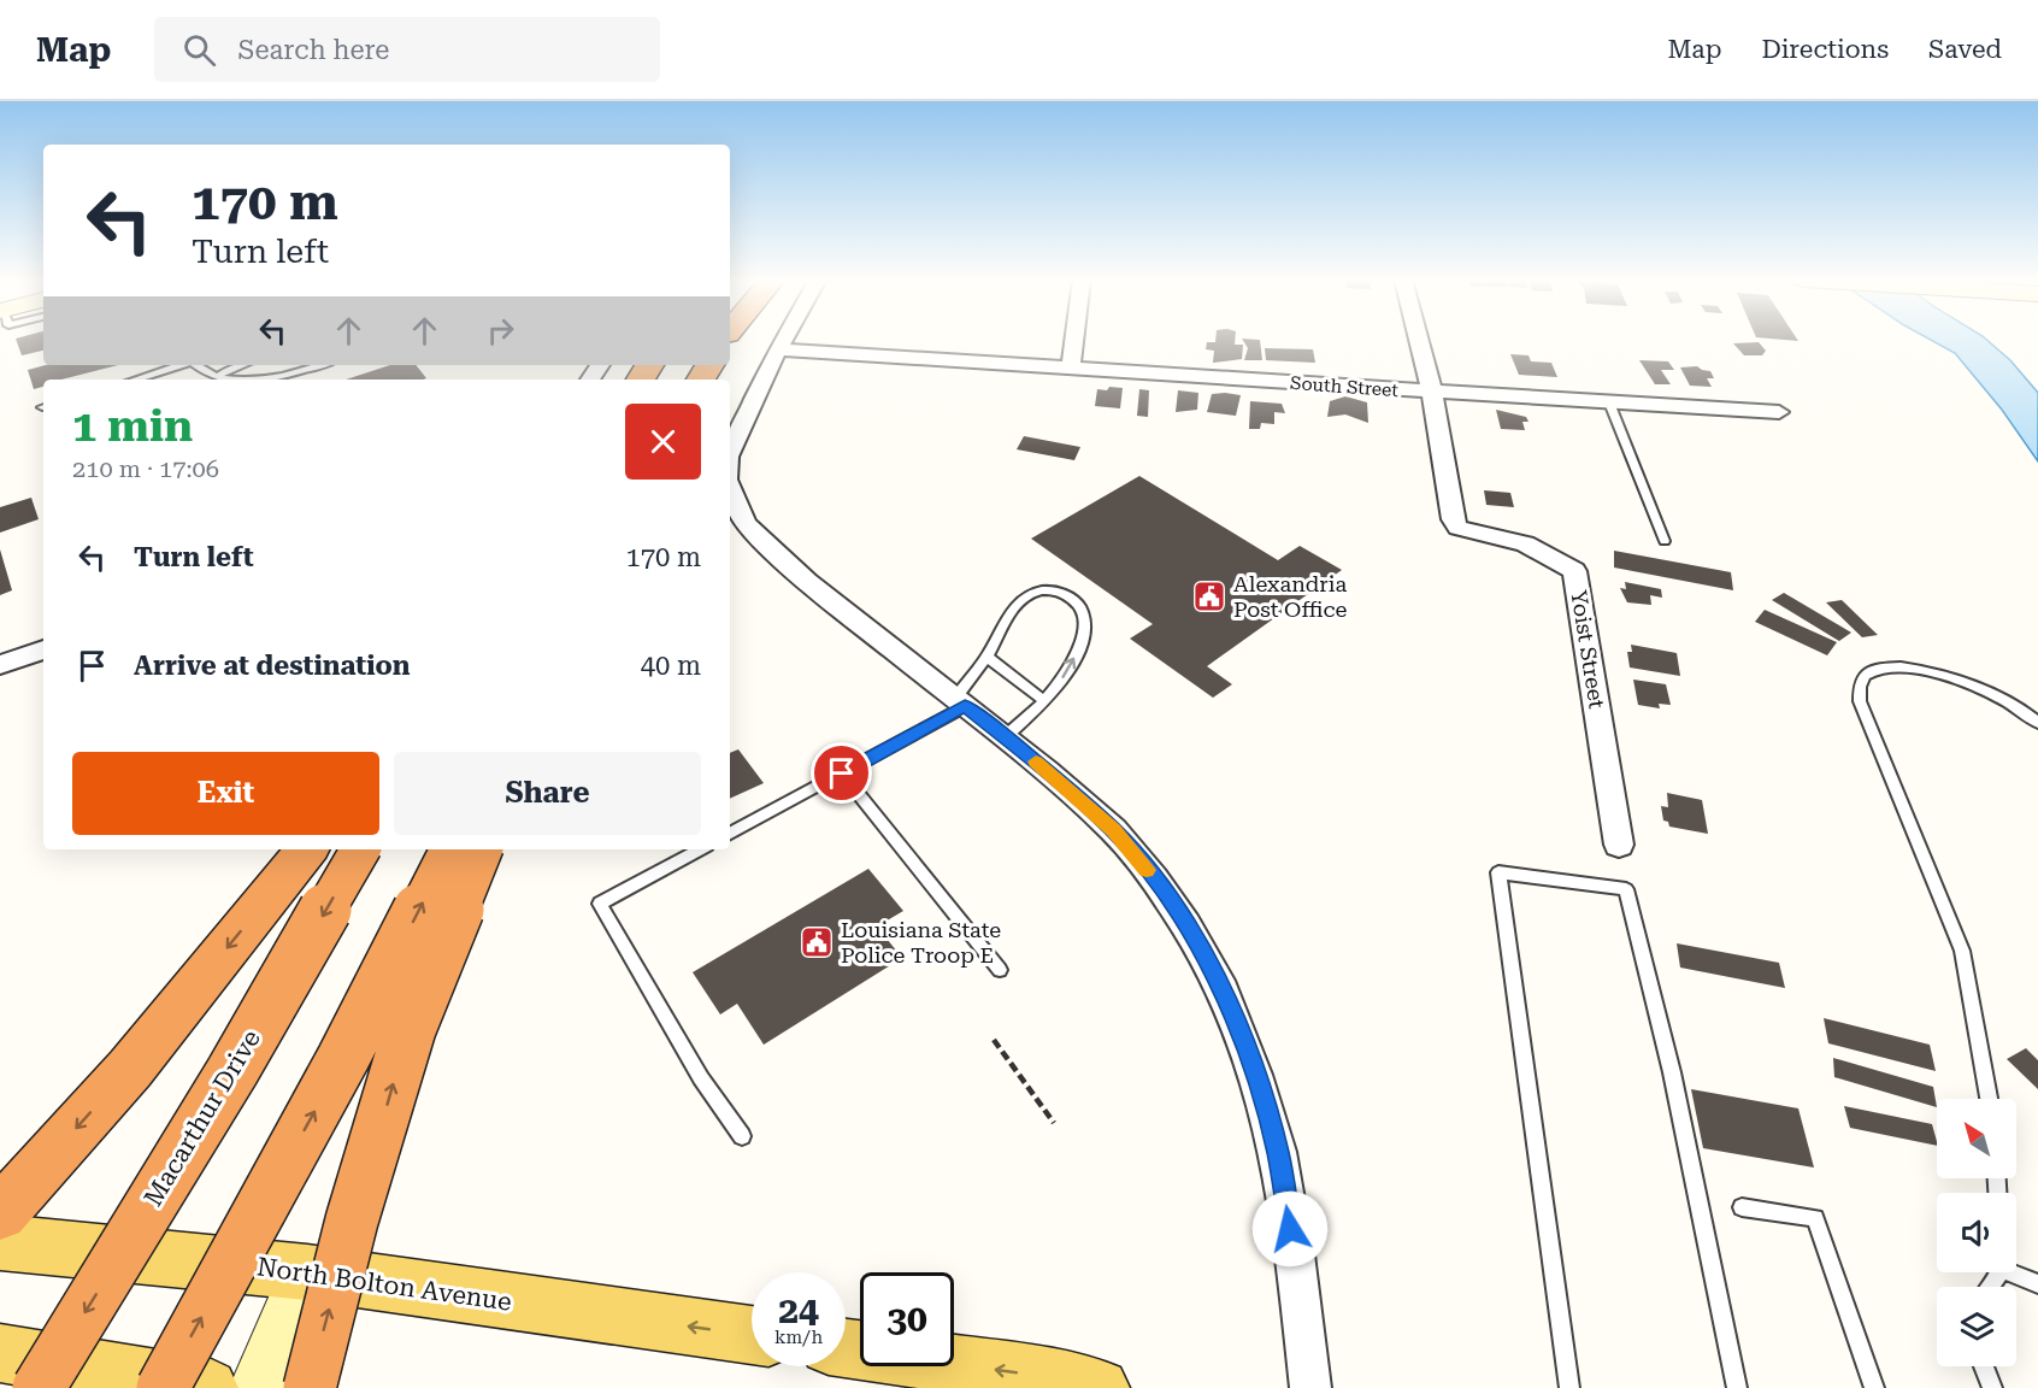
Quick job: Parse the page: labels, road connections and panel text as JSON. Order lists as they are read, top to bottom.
{
  "streets": {
    "highway": ["Macarthur Drive"],
    "main road": ["North Bolton Avenue"],
    "street": ["South Street", "Yoist Street"]
  },
  "crossings": [
    ["South Street", "Yoist Street"]
  ],
  "one_way": ["North Bolton Avenue"],
  "places": {
    "public building": ["Alexandria Post Office", "Louisiana State Police Troop E"]
  },
  "north": "top left",
  "page": {
    "header": "Map",
    "search": "Search here",
    "nav": ["Map", "Directions", "Saved"],
    "turn": ["170 m", "Turn left"],
    "heading": ["1 min", "210 m · 17:06"],
    "list": [
      {
        "name": "Turn left",
        "value": "170 m"
      },
      {
        "name": "Arrive at destination",
        "value": "40 m"
      }
    ],
    "buttons": ["Exit", "Share"],
    "speed": "24 km/h",
    "limit": "30"
  }
}
